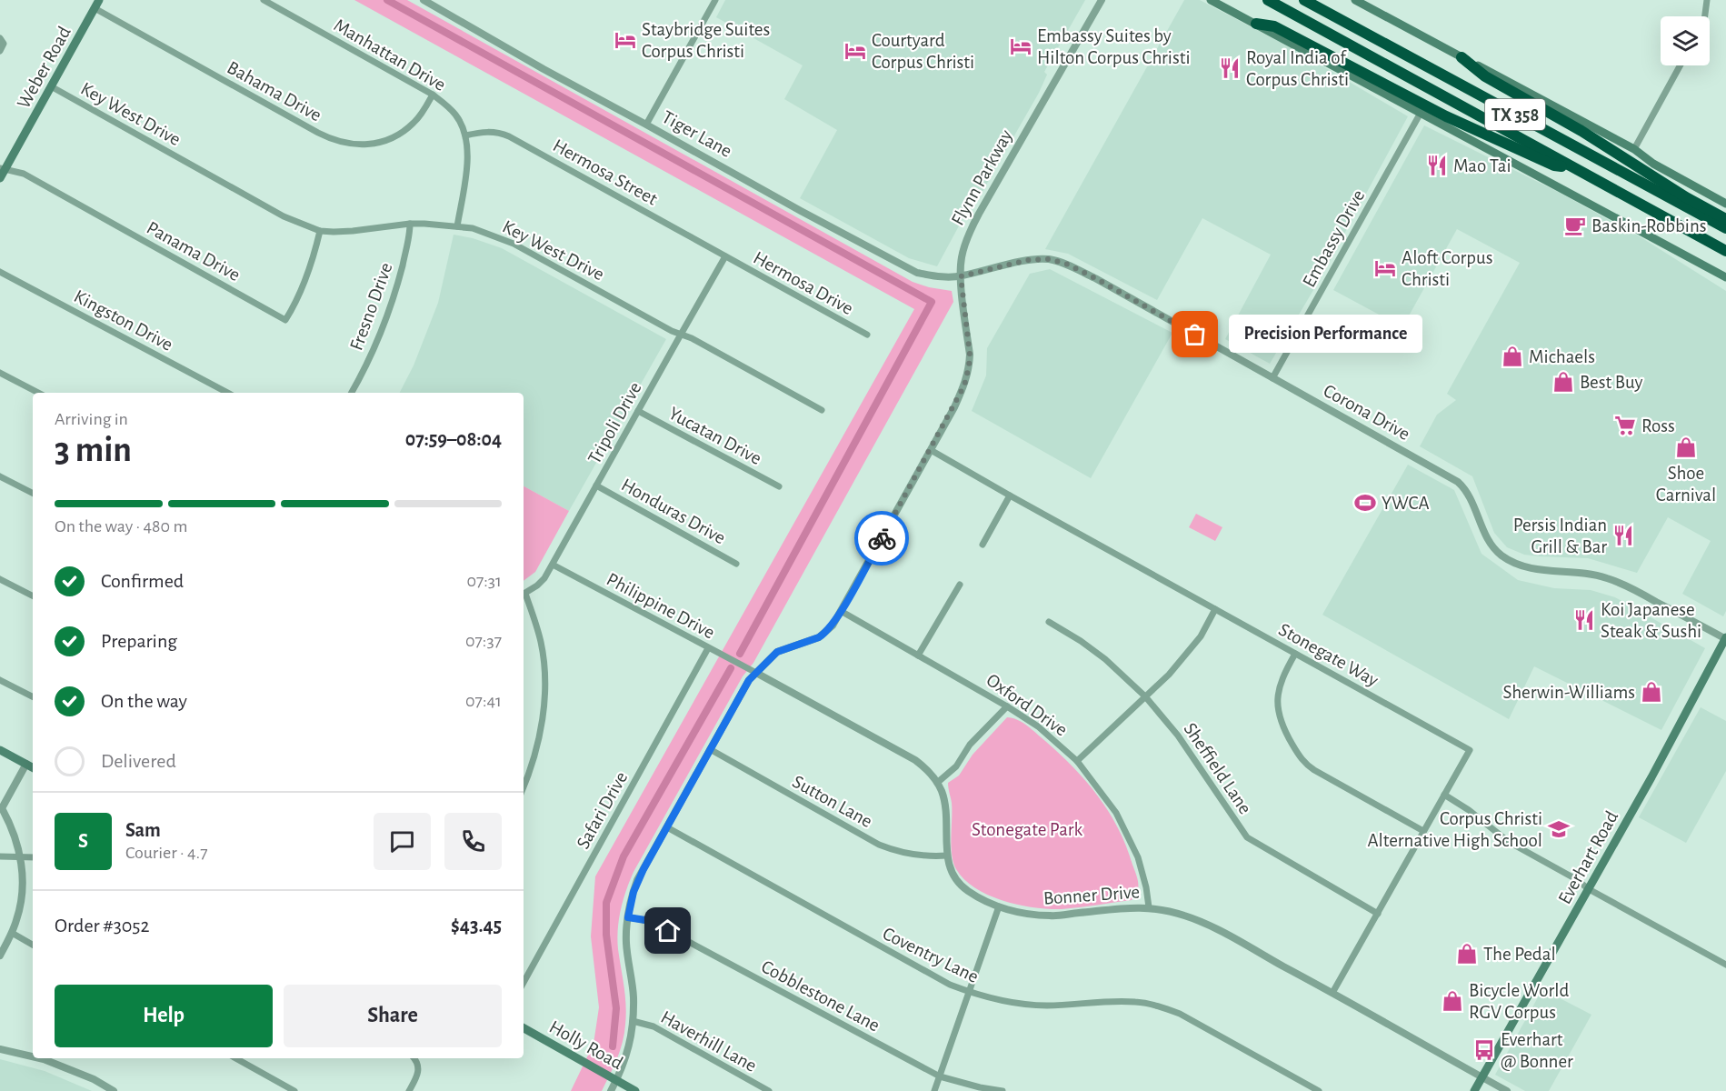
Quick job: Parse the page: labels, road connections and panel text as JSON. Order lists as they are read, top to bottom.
{
  "streets": {
    "highway": ["TX 358"],
    "main road": ["Weber Road", "Everhart Road", "Holly Road"],
    "street": [
      "Manhattan Drive",
      "Bahama Drive",
      "Key West Drive",
      "Tiger Lane",
      "Hermosa Street",
      "Flynn Parkway",
      "Embassy Drive",
      "Panama Drive",
      "Hermosa Drive",
      "Fresno Drive",
      "Kingston Drive",
      "Corona Drive",
      "Tripoli Drive",
      "Yucatan Drive",
      "Honduras Drive",
      "Philippine Drive",
      "Stonegate Way",
      "Oxford Drive",
      "Sheffield Lane",
      "Sutton Lane",
      "Safari Drive",
      "Bonner Drive",
      "Coventry Lane",
      "Cobblestone Lane",
      "Haverhill Lane"
    ]
  },
  "crossings": [
    ["Manhattan Drive", "Bahama Drive"],
    ["Manhattan Drive", "Key West Drive"],
    ["Manhattan Drive", "Hermosa Street"],
    ["Weber Road", "Bahama Drive"],
    ["Weber Road", "Key West Drive"],
    ["Weber Road", "Panama Drive"],
    ["Key West Drive", "Panama Drive"],
    ["Key West Drive", "Fresno Drive"],
    ["Key West Drive", "Tripoli Drive"],
    ["Tiger Lane", "Flynn Parkway"],
    ["Tiger Lane", "Corona Drive"],
    ["Hermosa Street", "Hermosa Drive"],
    ["Hermosa Street", "Tripoli Drive"],
    ["Flynn Parkway", "Corona Drive"],
    ["Flynn Parkway", "Philippine Drive"],
    ["Flynn Parkway", "Stonegate Way"],
    ["Flynn Parkway", "Oxford Drive"],
    ["Flynn Parkway", "Sutton Lane"],
    ["Flynn Parkway", "Bonner Drive"],
    ["Flynn Parkway", "Coventry Lane"],
    ["Flynn Parkway", "Cobblestone Lane"],
    ["Flynn Parkway", "Haverhill Lane"],
    ["Flynn Parkway", "Holly Road"],
    ["Embassy Drive", "Corona Drive"],
    ["Hermosa Drive", "Tripoli Drive"],
    ["Corona Drive", "Everhart Road"],
    ["Tripoli Drive", "Yucatan Drive"],
    ["Tripoli Drive", "Honduras Drive"],
    ["Tripoli Drive", "Philippine Drive"],
    ["Philippine Drive", "Safari Drive"],
    ["Philippine Drive", "Bonner Drive"],
    ["Stonegate Way", "Sheffield Lane"],
    ["Stonegate Way", "Bonner Drive"],
    ["Oxford Drive", "Bonner Drive"],
    ["Sutton Lane", "Bonner Drive"],
    ["Everhart Road", "Bonner Drive"]
  ],
  "parks": ["Stonegate Park"],
  "places": {
    "hotel": [
      "Staybridge Suites Corpus Christi",
      "Embassy Suites by Hilton Corpus Christi",
      "Courtyard Corpus Christi",
      "Aloft Corpus Christi"
    ],
    "restaurant": [
      "Royal India of Corpus Christi",
      "Mao Tai",
      "Persis Indian Grill & Bar",
      "Koi Japanese Steak & Sushi"
    ],
    "cafe": ["Baskin-Robbins"],
    "other": ["Precision Performance"],
    "shop": [
      "Michaels",
      "Best Buy",
      "Shoe Carnival",
      "Sherwin-Williams",
      "The Pedal",
      "Bicycle World RGV Corpus"
    ],
    "supermarket": ["Ross"],
    "sports": ["YWCA"],
    "school or university": ["Corpus Christi Alternative High School"],
    "bus stop": ["Everhart @ Bonner"]
  },
  "page": {
    "bubble": "Precision Performance",
    "heading": ["3 min", "Arriving in", "07:59–08:04"],
    "panel": [
      "Sam",
      "Courier · 4.7",
      "Order #3052",
      "$43.45"
    ],
    "bar": "On the way · 480 m",
    "list": [
      ["Confirmed", "07:31"],
      ["Preparing", "07:37"],
      ["On the way", "07:41"],
      "Delivered"
    ],
    "round": "S",
    "buttons": ["Help", "Share"]
  }
}
